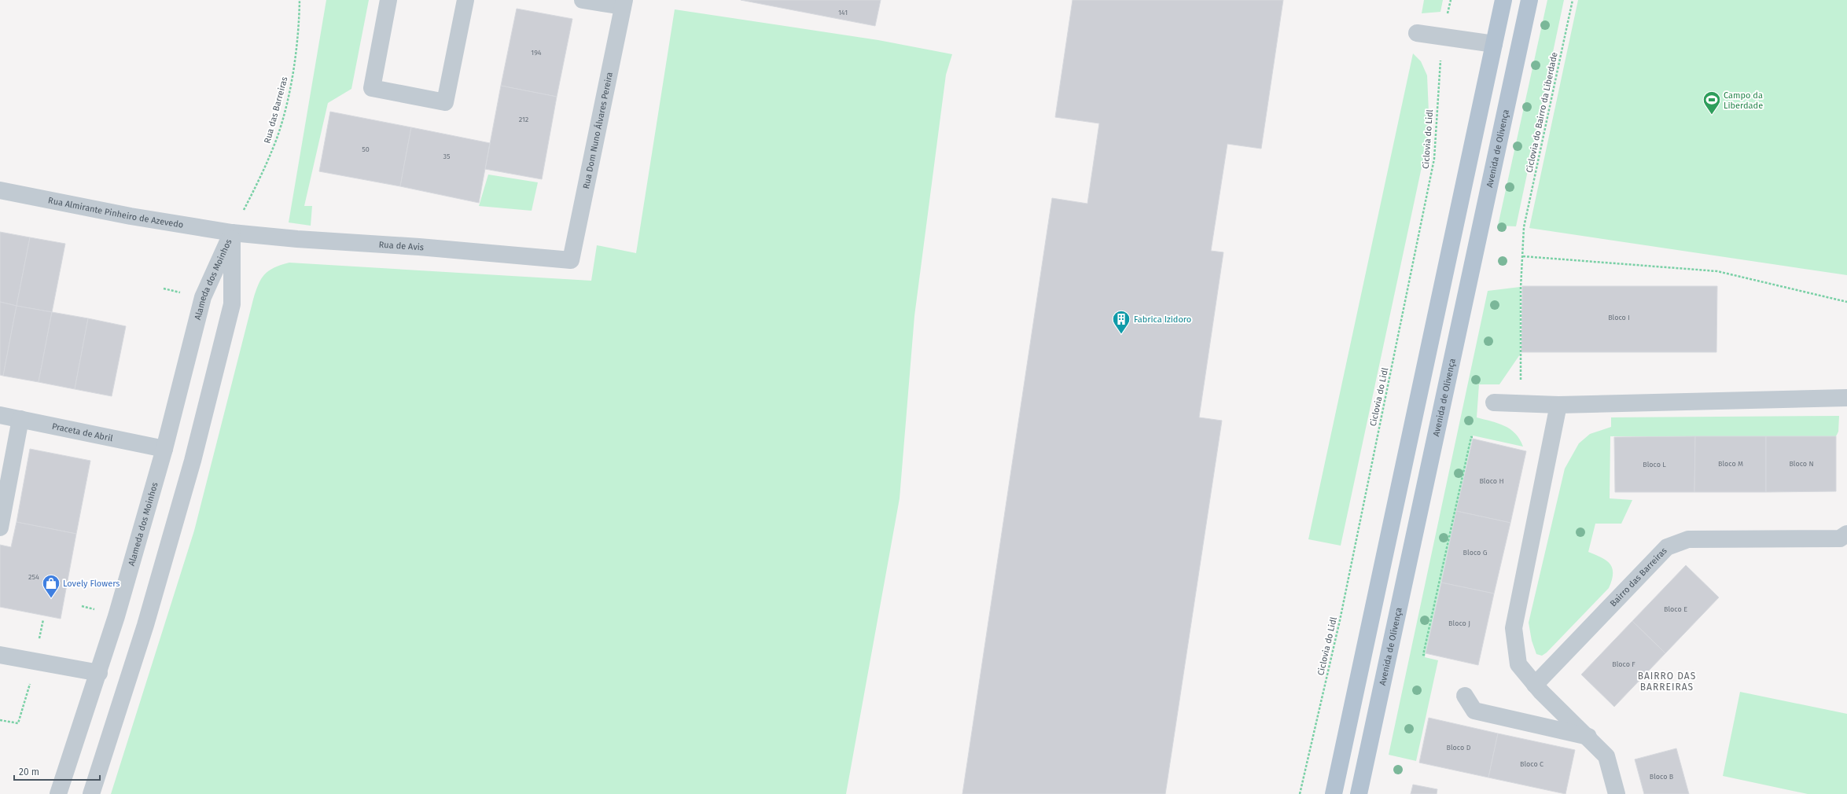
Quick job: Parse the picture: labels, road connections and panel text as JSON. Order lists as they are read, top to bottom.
{
  "streets": {
    "main road": ["Avenida de Olivença"],
    "street": [
      "Rua Dom Nuno Álvares Pereira",
      "Rua Almirante Pinheiro de Azevedo",
      "Rua de Avis",
      "Alameda dos Moinhos",
      "Praceta de Abril",
      "Bairro das Barreiras"
    ],
    "path": ["Rua das Barreiras", "Ciclovia do Bairro da Liberdade", "Ciclovia do Lidl"]
  },
  "crossings": [
    ["Rua das Barreiras", "Rua Almirante Pinheiro de Azevedo"],
    ["Rua das Barreiras", "Rua de Avis"],
    ["Rua das Barreiras", "Alameda dos Moinhos"],
    ["Rua Dom Nuno Álvares Pereira", "Rua de Avis"],
    ["Rua Almirante Pinheiro de Azevedo", "Rua de Avis"],
    ["Rua Almirante Pinheiro de Azevedo", "Alameda dos Moinhos"],
    ["Rua de Avis", "Alameda dos Moinhos"],
    ["Alameda dos Moinhos", "Praceta de Abril"]
  ],
  "districts": ["BAIRRO DAS BARREIRAS"],
  "places": {
    "sports": ["Campo da Liberdade"],
    "building": ["Fabrica Izidoro"],
    "shop": ["Lovely Flowers"]
  },
  "house_numbers": [
    "141",
    "194",
    "212",
    "50",
    "35",
    "Bloco I",
    "Bloco M",
    "Bloco N",
    "Bloco L",
    "Bloco H",
    "Bloco G",
    "254",
    "Bloco E",
    "Bloco J",
    "Bloco F",
    "Bloco D",
    "Bloco C",
    "Bloco B"
  ],
  "scale_bar": "20 m"
}
